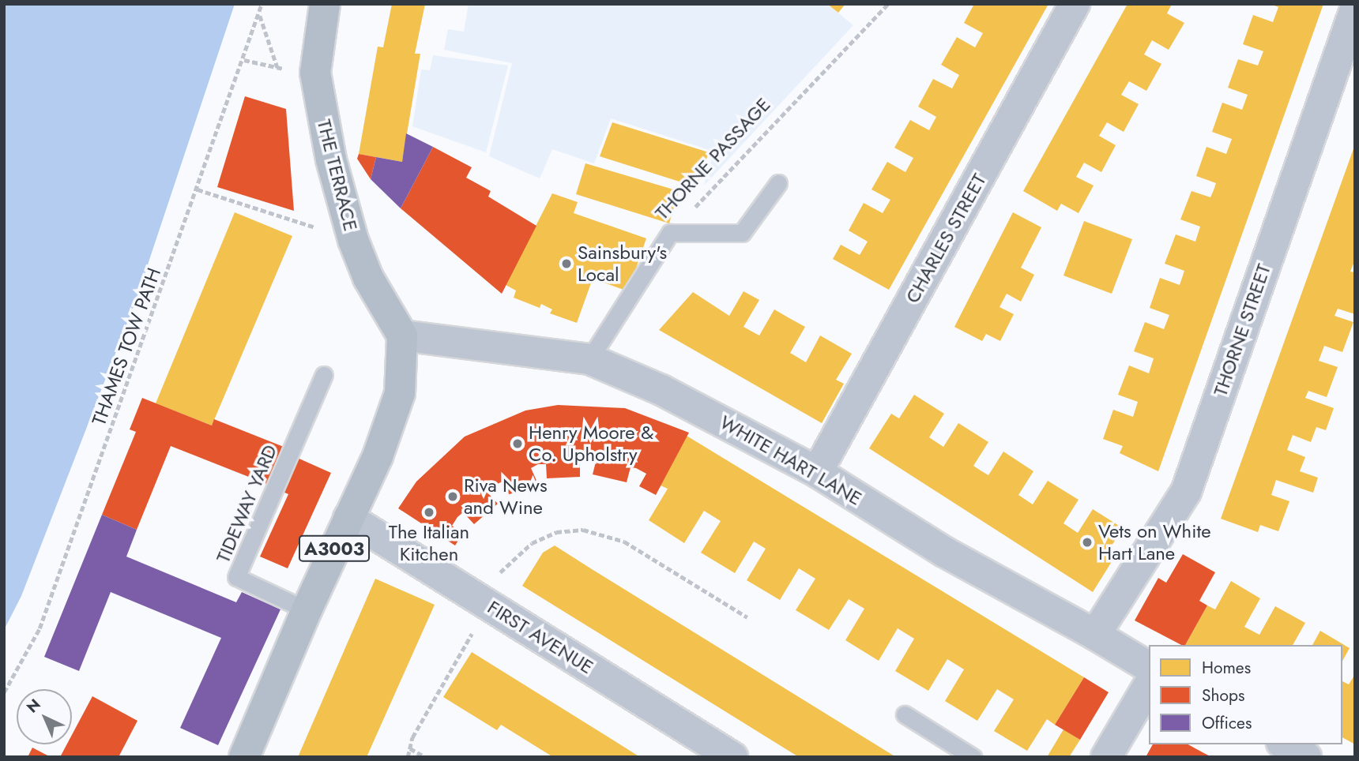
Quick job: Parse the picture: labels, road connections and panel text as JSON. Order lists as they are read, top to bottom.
{
  "streets": {
    "main road": ["THE TERRACE", "A3003"],
    "street": [
      "CHARLES STREET",
      "THORNE STREET",
      "WHITE HART LANE",
      "FIRST AVENUE"
    ],
    "lane": ["THORNE PASSAGE", "TIDEWAY YARD"],
    "path": ["THAMES TOW PATH"]
  },
  "crossings": [
    ["THORNE PASSAGE", "WHITE HART LANE"],
    ["THE TERRACE", "WHITE HART LANE"],
    ["THE TERRACE", "A3003"],
    ["CHARLES STREET", "WHITE HART LANE"],
    ["THORNE STREET", "WHITE HART LANE"],
    ["WHITE HART LANE", "A3003"],
    ["TIDEWAY YARD", "A3003"],
    ["A3003", "FIRST AVENUE"]
  ],
  "places": [
    "Sainsbury's Local",
    "Henry Moore & Co. Upholstry",
    "Riva News and Wine",
    "The Italian Kitchen",
    "Vets on White Hart Lane"
  ],
  "legend": ["Homes", "Shops", "Offices"],
  "north": "top left"
}
